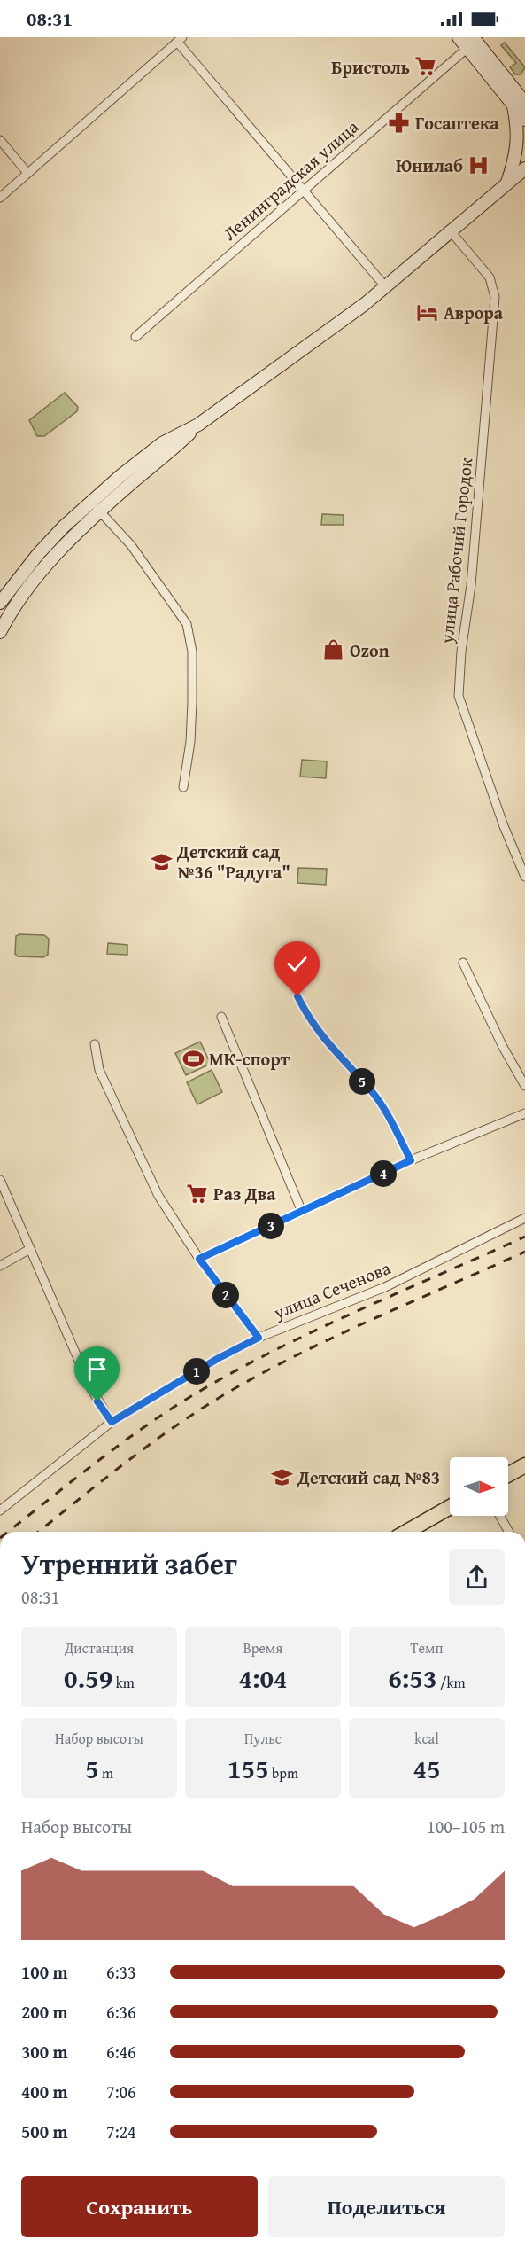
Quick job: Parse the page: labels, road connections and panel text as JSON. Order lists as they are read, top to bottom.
{
  "streets": {
    "street": ["Ленинградская улица", "улица Рабочий Городок", "улица Сеченова"]
  },
  "places": {
    "supermarket": ["Бристоль", "Раз Два"],
    "pharmacy": ["Госаптека"],
    "hospital": ["Юнилаб"],
    "hotel": ["Аврора"],
    "shop": ["Ozon"],
    "school or university": ["Детский сад №36 \"Радуга\"", "Детский сад №83"],
    "sports": ["МК-спорт"]
  },
  "north": "right",
  "page": {
    "status": "08:31",
    "pins": [
      "5",
      "4",
      "3",
      "2",
      "1"
    ],
    "heading": ["Утренний забег", "08:31"],
    "stats": [
      ["Дистанция", "0.59 km"],
      ["Время", "4:04"],
      ["Темп", "6:53 /km"],
      ["Набор высоты", "5 m"],
      ["Пульс", "155 bpm"],
      ["kcal", "45"]
    ],
    "chart": ["Набор высоты", "100–105 m"],
    "list": [
      {
        "name": "100 m",
        "note": "6:33"
      },
      {
        "name": "200 m",
        "note": "6:36"
      },
      {
        "name": "300 m",
        "note": "6:46"
      },
      {
        "name": "400 m",
        "note": "7:06"
      },
      {
        "name": "500 m",
        "note": "7:24"
      }
    ],
    "buttons": ["Сохранить", "Поделиться"]
  }
}
